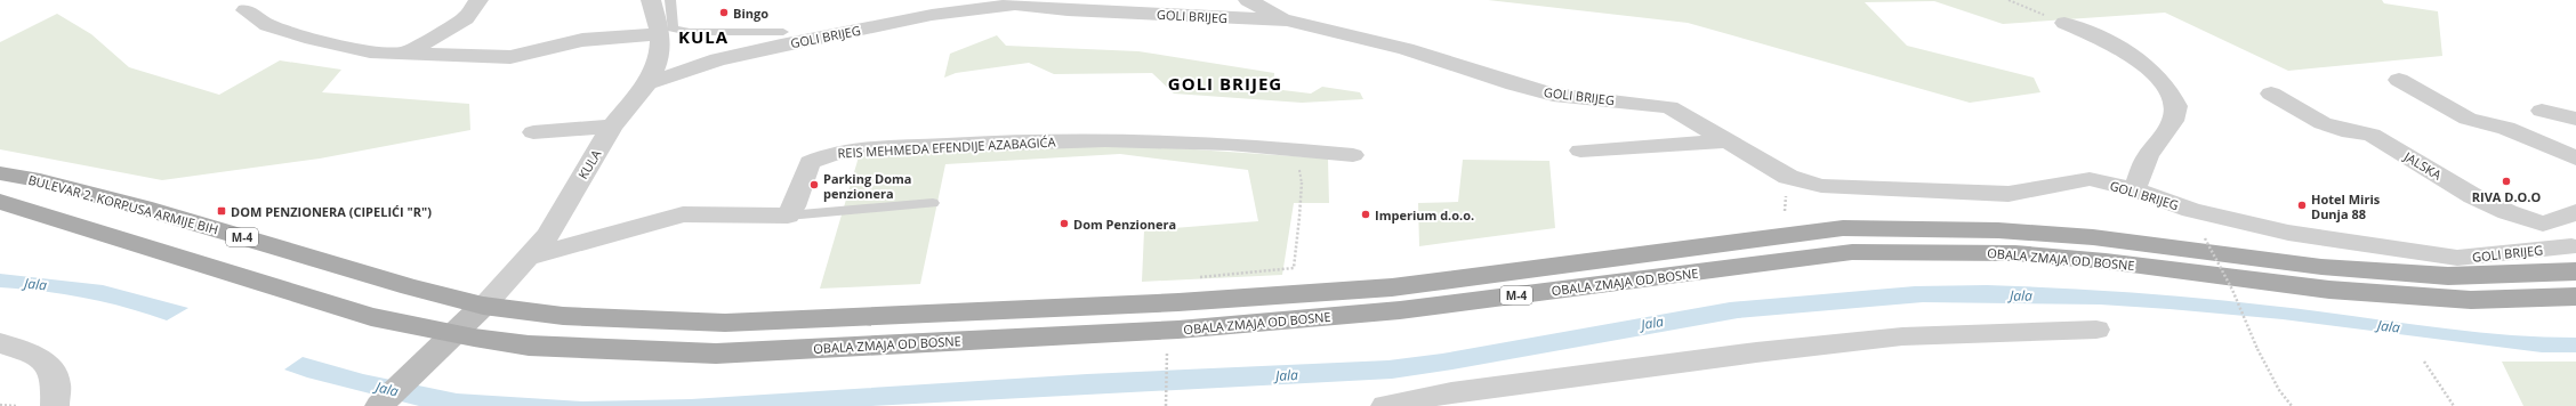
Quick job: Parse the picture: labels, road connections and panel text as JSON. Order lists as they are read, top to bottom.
{
  "streets": {
    "main road": ["BULEVAR 2. KORPUSA ARMIJE BIH", "M-4", "OBALA ZMAJA OD BOSNE"],
    "street": [
      "GOLI BRIJEG",
      "REIS MEHMEDA EFENDIJE AZABAGIĆA",
      "KULA",
      "JALSKA"
    ]
  },
  "crossings": [
    ["GOLI BRIJEG", "KULA"],
    ["KULA", "BULEVAR 2. KORPUSA ARMIJE BIH"],
    ["KULA", "OBALA ZMAJA OD BOSNE"],
    ["BULEVAR 2. KORPUSA ARMIJE BIH", "OBALA ZMAJA OD BOSNE"],
    ["M-4", "OBALA ZMAJA OD BOSNE"]
  ],
  "districts": ["KULA", "GOLI BRIJEG"],
  "water": ["Jala"],
  "places": {
    "other": [
      "Bingo",
      "RIVA D.O.O",
      "Parking Doma penzionera",
      "Hotel Miris Dunja 88",
      "Imperium d.o.o.",
      "Dom Penzionera"
    ],
    "transit": ["DOM PENZIONERA (CIPELIĆI \"R\")"]
  }
}
